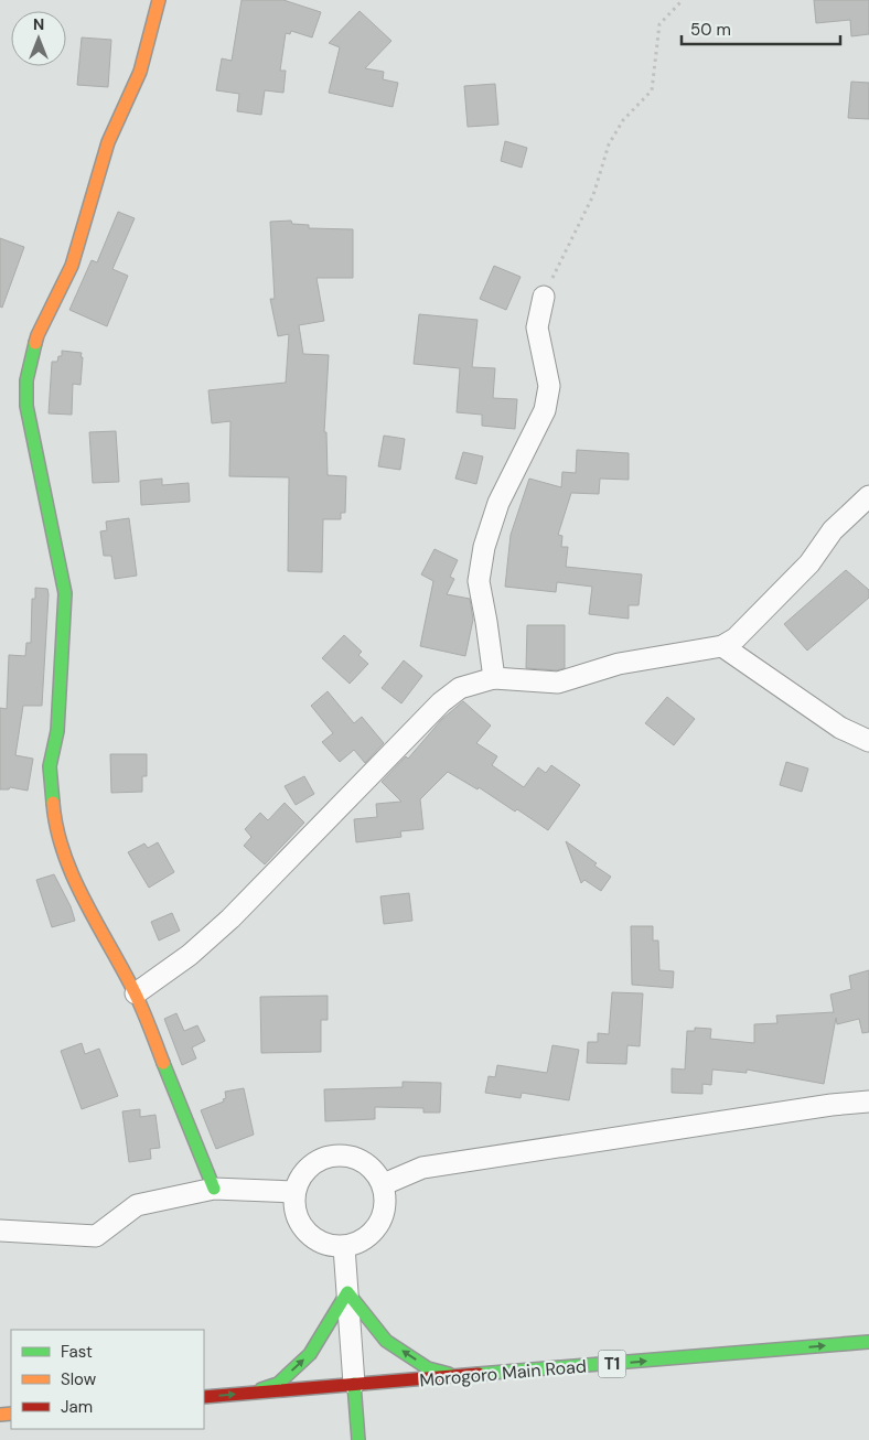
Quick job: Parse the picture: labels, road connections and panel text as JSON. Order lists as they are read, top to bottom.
{
  "streets": {
    "main road": ["T1", "Morogoro Main Road"]
  },
  "one_way": ["Morogoro Main Road"],
  "legend": ["Fast", "Slow", "Jam"],
  "scale_bar": "50 m",
  "north": "top"
}
